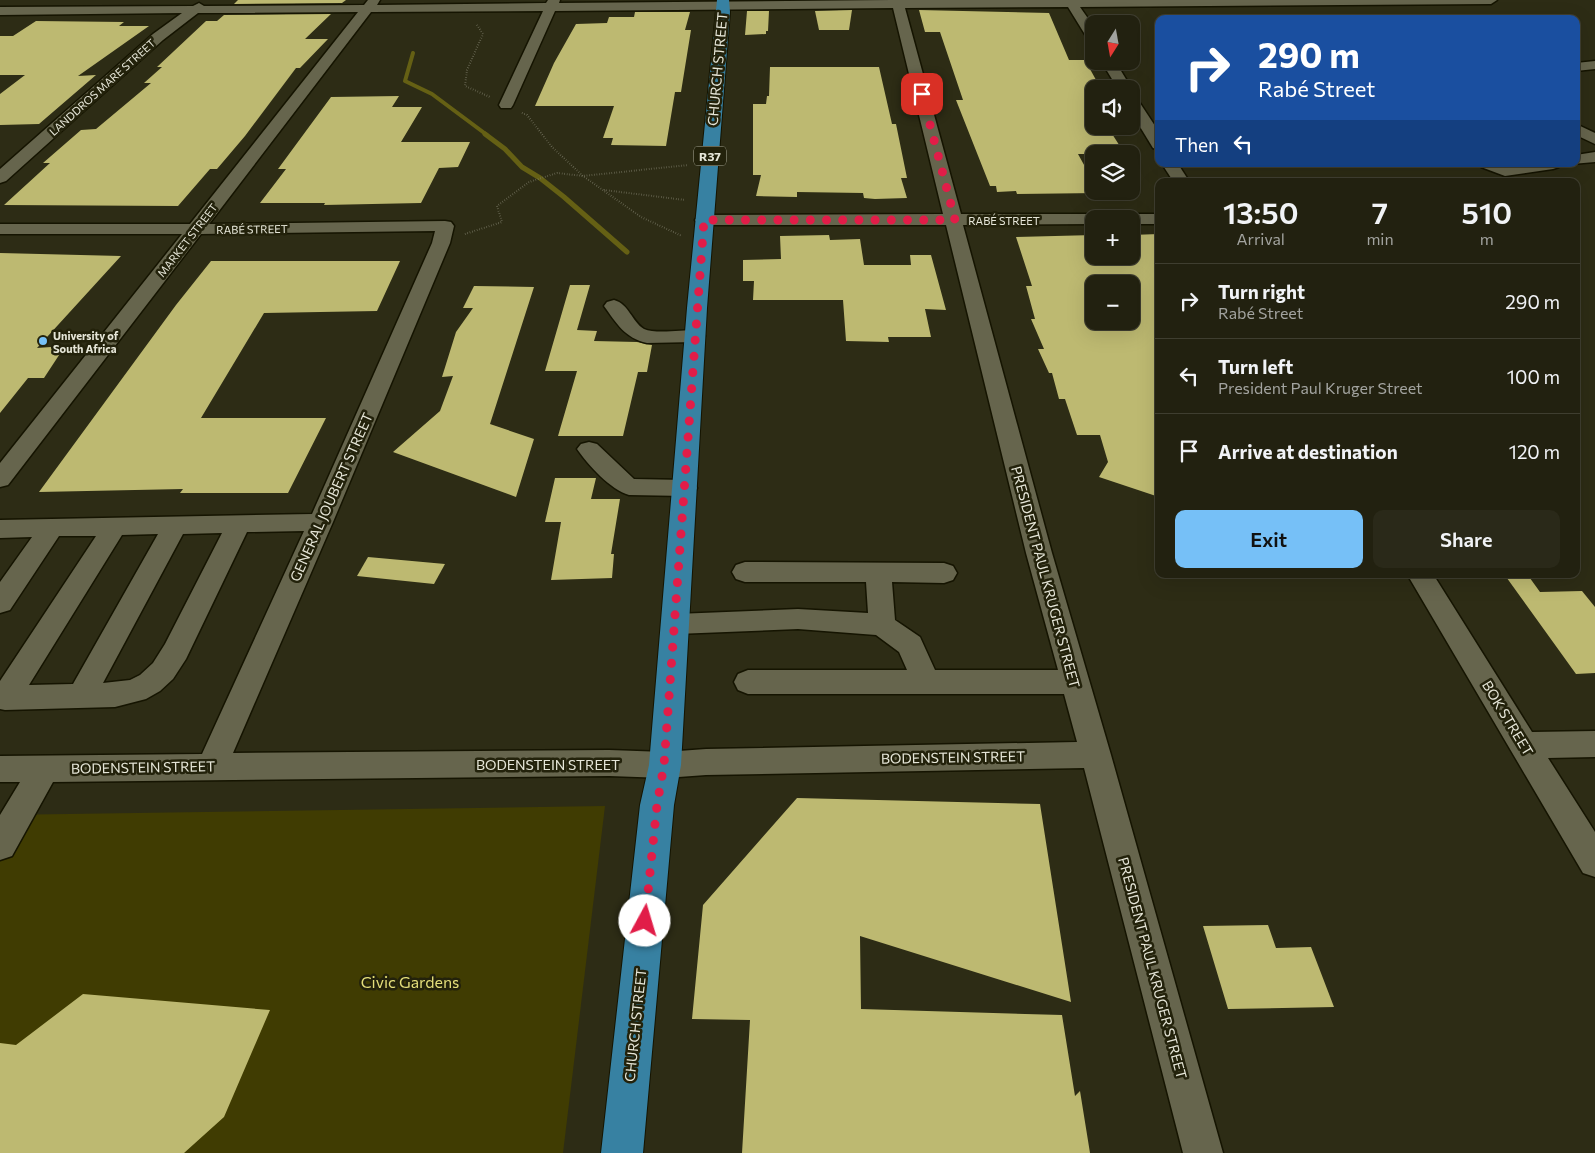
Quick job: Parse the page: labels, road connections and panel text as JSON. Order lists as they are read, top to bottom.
{
  "streets": {
    "main road": ["CHURCH STREET", "R37"],
    "street": [
      "LANDDROS MARE STREET",
      "RABÉ STREET",
      "MARKET STREET",
      "GENERAL JOUBERT STREET",
      "PRESIDENT PAUL KRUGER STREET",
      "BOK STREET",
      "BODENSTEIN STREET"
    ]
  },
  "crossings": [
    ["CHURCH STREET", "RABÉ STREET"],
    ["CHURCH STREET", "BODENSTEIN STREET"],
    ["RABÉ STREET", "MARKET STREET"],
    ["RABÉ STREET", "GENERAL JOUBERT STREET"],
    ["RABÉ STREET", "PRESIDENT PAUL KRUGER STREET"],
    ["GENERAL JOUBERT STREET", "BODENSTEIN STREET"],
    ["PRESIDENT PAUL KRUGER STREET", "BODENSTEIN STREET"]
  ],
  "parks": ["Civic Gardens"],
  "places": ["University of South Africa"],
  "north": "bottom",
  "page": {
    "map_buttons": ["+", "−"],
    "turn": ["290 m", "Rabé Street"],
    "then": "Then",
    "eta": [
      "13:50",
      "Arrival",
      "7",
      "min",
      "510",
      "m"
    ],
    "list": [
      {
        "name": "Turn right",
        "note": "Rabé Street",
        "value": "290 m"
      },
      {
        "name": "Turn left",
        "note": "President Paul Kruger Street",
        "value": "100 m"
      },
      {
        "name": "Arrive at destination",
        "value": "120 m"
      }
    ],
    "buttons": ["Exit", "Share"]
  }
}
